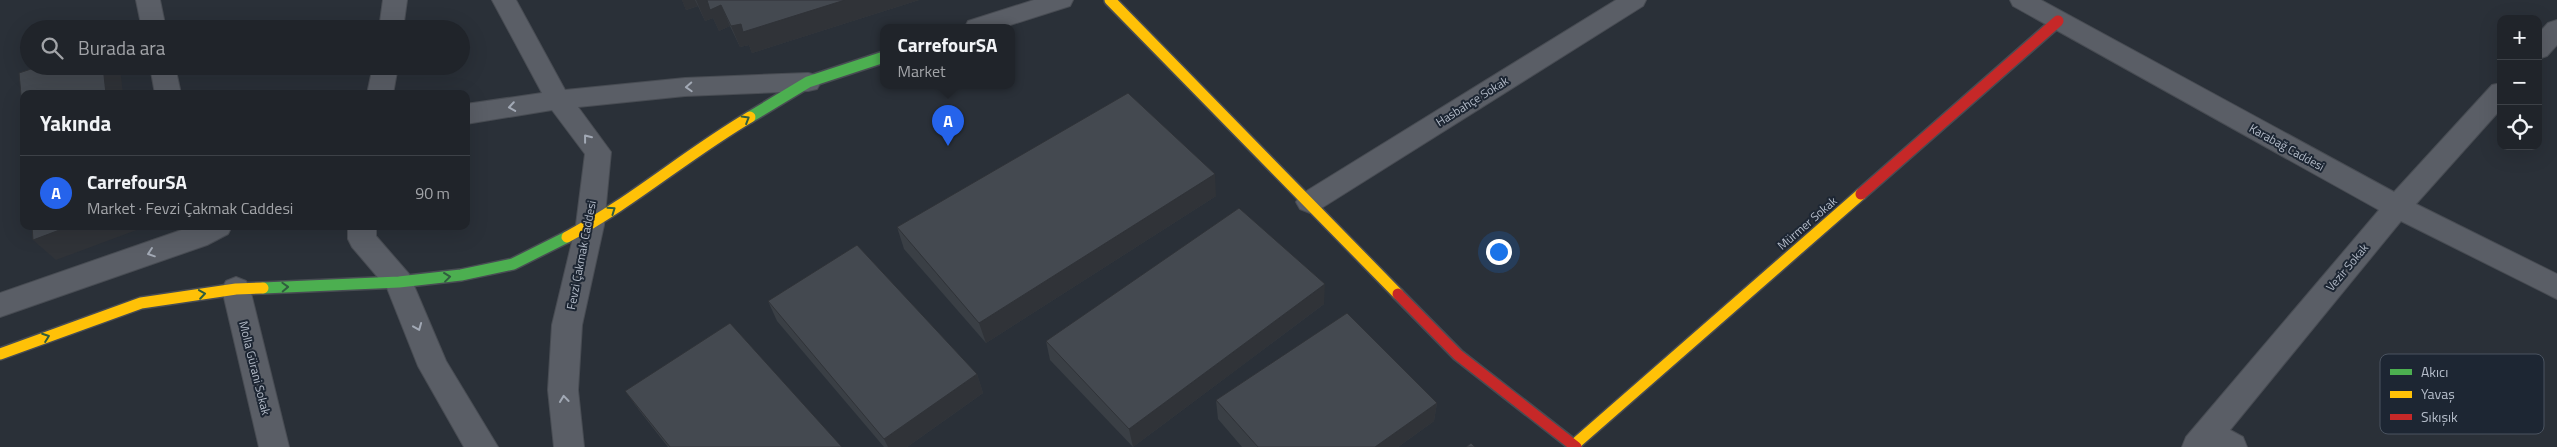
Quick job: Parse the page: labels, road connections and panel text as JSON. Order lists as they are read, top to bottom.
{
  "streets": {
    "street": [
      "Hasbahçe Sokak",
      "Karabağ Caddesi",
      "Mürmer Sokak",
      "Fevzi Çakmak Caddesi",
      "Vezir Sokak",
      "Molla Gürani Sokak"
    ]
  },
  "crossings": [
    ["Karabağ Caddesi", "Mürmer Sokak"],
    ["Karabağ Caddesi", "Vezir Sokak"]
  ],
  "legend": ["Akıcı", "Yavaş", "Sıkışık"],
  "page": {
    "map_buttons": ["+", "−"],
    "search": "Burada ara",
    "popup": ["CarrefourSA", "Market"],
    "heading": "Yakında",
    "pins": "A",
    "list": [
      {
        "mark": "A",
        "name": "CarrefourSA",
        "note": "Market · Fevzi Çakmak Caddesi",
        "value": "90 m"
      }
    ]
  }
}
